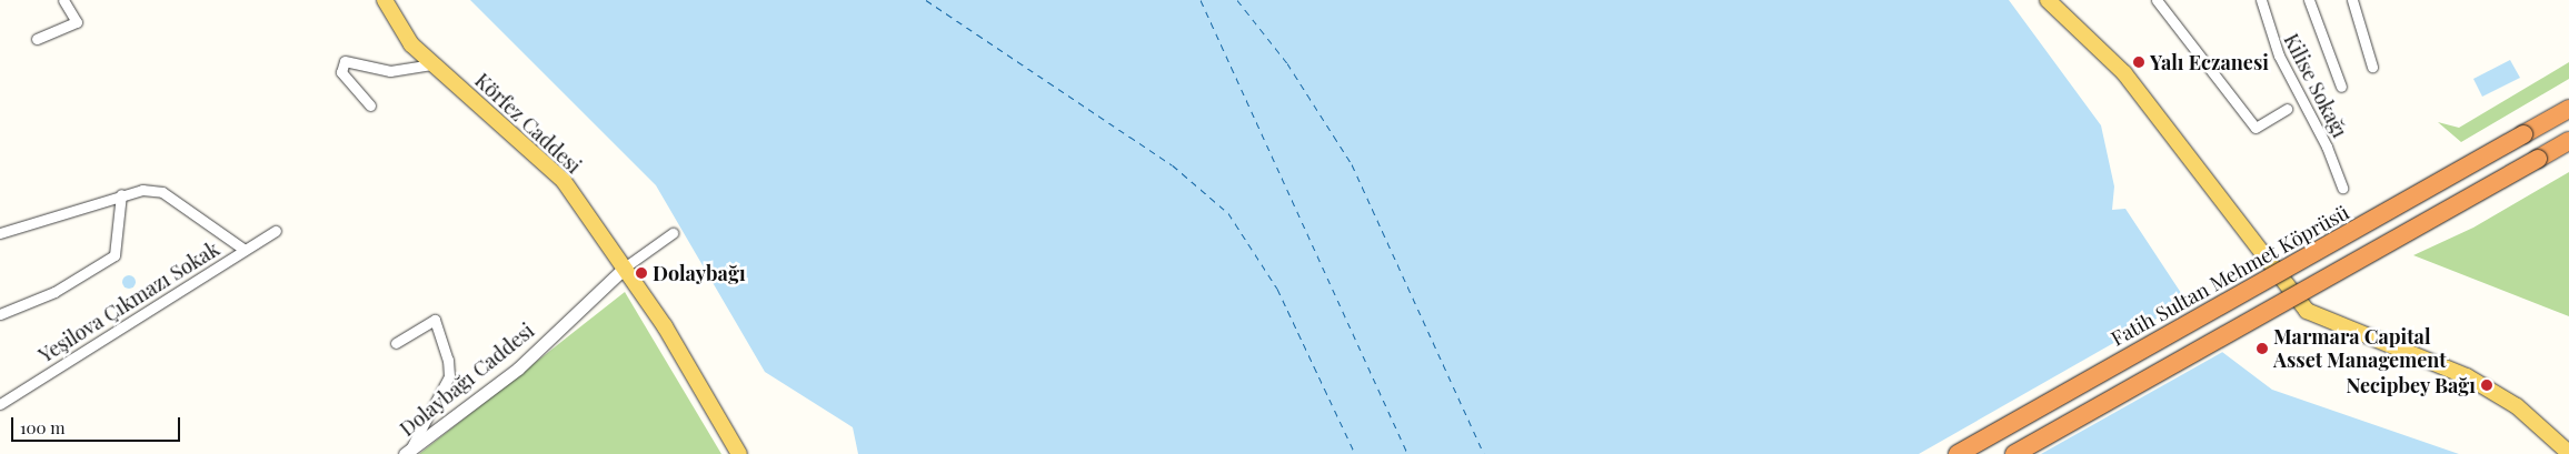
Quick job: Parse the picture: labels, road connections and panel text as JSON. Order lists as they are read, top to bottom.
{
  "streets": {
    "highway": ["Fatih Sultan Mehmet Köprüsü"],
    "main road": ["Körfez Caddesi"],
    "street": ["Kilise Sokağı", "Yeşilova Çıkmazı Sokak", "Dolaybağı Caddesi"]
  },
  "crossings": [
    ["Körfez Caddesi", "Dolaybağı Caddesi"]
  ],
  "places": [
    "Yalı Eczanesi",
    "Dolaybağı",
    "Marmara Capital Asset Management",
    "Necipbey Bağı"
  ],
  "scale_bar": "100 m"
}
